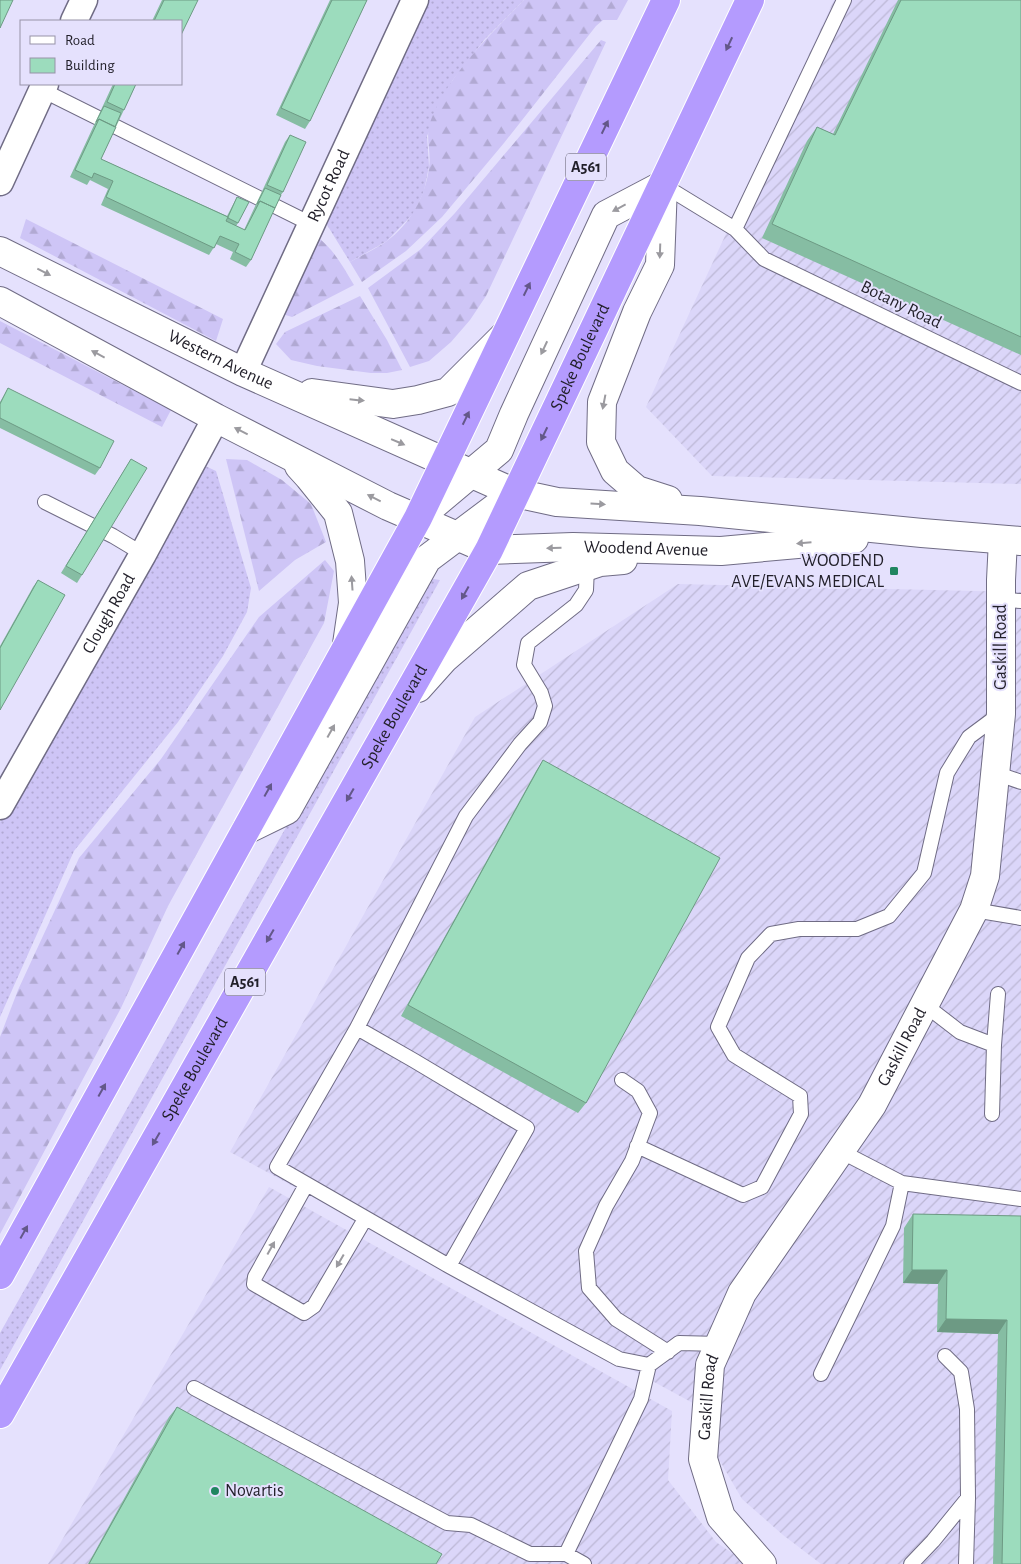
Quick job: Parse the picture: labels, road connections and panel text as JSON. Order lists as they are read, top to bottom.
{
  "streets": {
    "highway": ["A561", "Speke Boulevard"],
    "street": [
      "Rycot Road",
      "Western Avenue",
      "Woodend Avenue",
      "Clough Road",
      "Gaskill Road"
    ],
    "lane": ["Botany Road"]
  },
  "crossings": [
    ["A561", "Speke Boulevard"],
    ["A561", "Western Avenue"],
    ["A561", "Woodend Avenue"],
    ["Rycot Road", "Western Avenue"],
    ["Speke Boulevard", "Woodend Avenue"],
    ["Western Avenue", "Woodend Avenue"],
    ["Woodend Avenue", "Gaskill Road"]
  ],
  "places": {
    "transit": ["WOODEND AVE/EVANS MEDICAL"],
    "other": ["Novartis"]
  },
  "legend": ["Road", "Building"]
}
